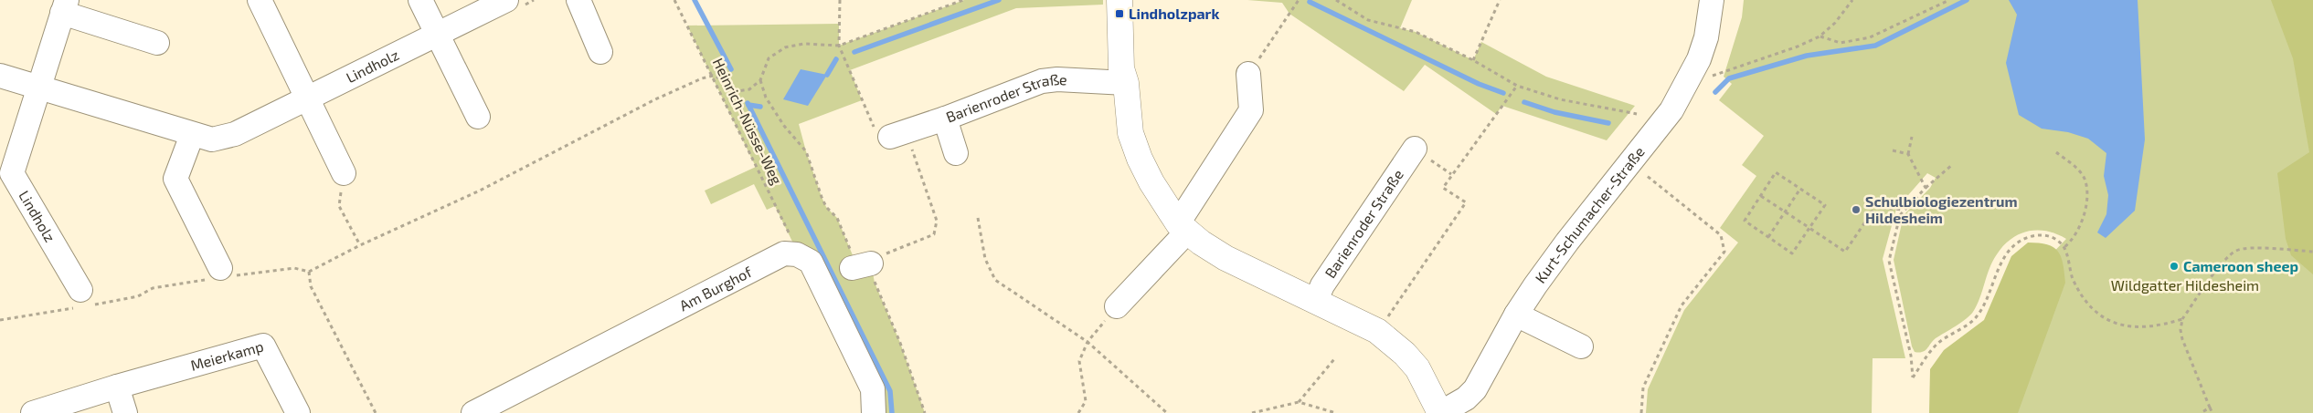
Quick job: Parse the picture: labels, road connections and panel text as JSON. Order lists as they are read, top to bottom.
{
  "streets": {
    "street": [
      "Lindholz",
      "Barienroder Straße",
      "Kurt-Schumacher-Straße",
      "Am Burghof",
      "Meierkamp"
    ],
    "path": ["Heinrich-Nüsse-Weg"]
  },
  "crossings": [
    ["Heinrich-Nüsse-Weg", "Am Burghof"]
  ],
  "parks": ["Wildgatter Hildesheim"],
  "places": {
    "transit": ["Lindholzpark"],
    "other": ["Schulbiologiezentrum Hildesheim", "Cameroon sheep"]
  }
}
